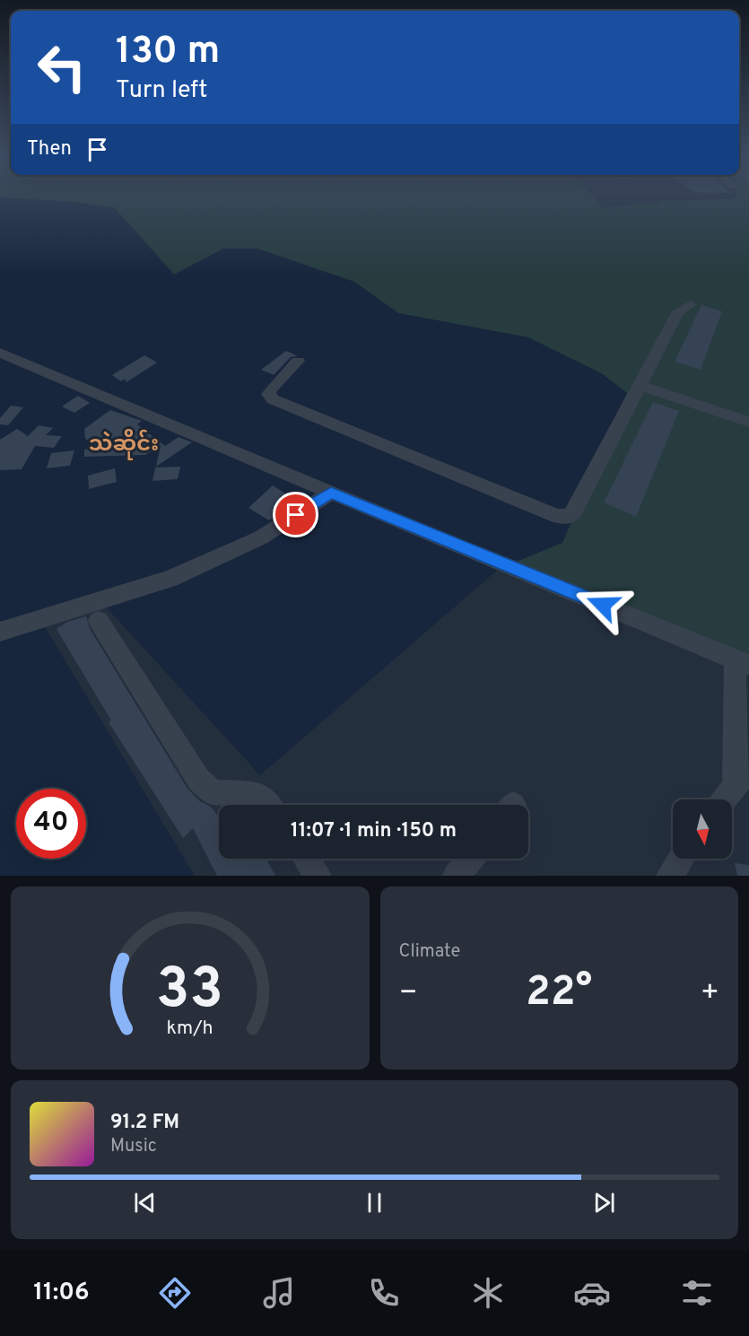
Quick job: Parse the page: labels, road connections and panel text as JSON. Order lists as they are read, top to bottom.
{
  "districts": ["သဲဆိုင်း"],
  "north": "bottom",
  "page": {
    "turn": ["130 m", "Turn left"],
    "then": "Then",
    "limit": "40",
    "trip": "11:07 · 1 min · 150 m",
    "tile": "Climate",
    "heat": ["−", "22°", "+"],
    "song": ["91.2 FM", "Music"],
    "tabs": "11:06",
    "gauge": ["33", "km/h"]
  }
}
